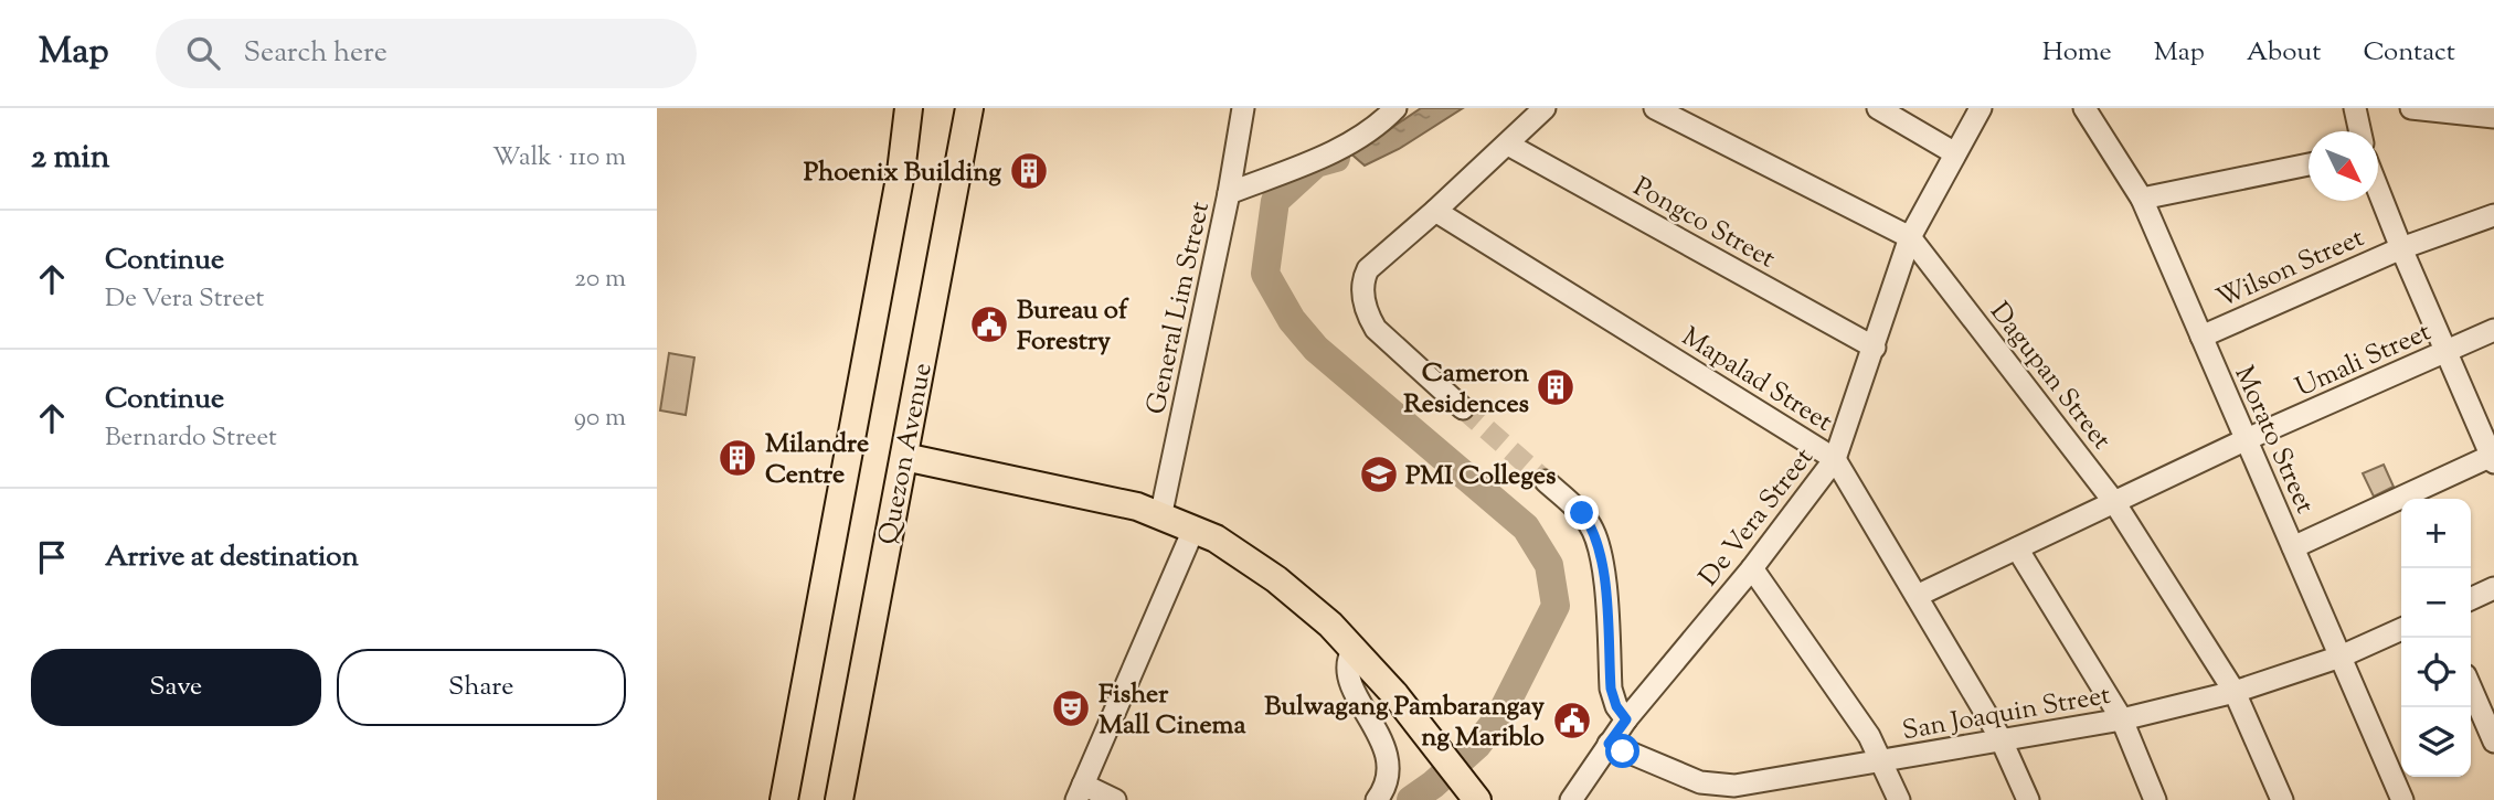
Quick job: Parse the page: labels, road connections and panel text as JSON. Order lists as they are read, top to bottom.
{
  "streets": {
    "main road": ["Quezon Avenue"],
    "street": [
      "Pongco Street",
      "Wilson Street",
      "General Lim Street",
      "Umali Street",
      "Dagupan Street",
      "Mapalad Street",
      "Morato Street",
      "De Vera Street",
      "San Joaquin Street"
    ]
  },
  "crossings": [
    ["Pongco Street", "De Vera Street"],
    ["Wilson Street", "Morato Street"],
    ["Umali Street", "Dagupan Street"],
    ["Umali Street", "Mapalad Street"],
    ["Umali Street", "Morato Street"],
    ["Dagupan Street", "De Vera Street"],
    ["Dagupan Street", "San Joaquin Street"],
    ["Mapalad Street", "De Vera Street"],
    ["Mapalad Street", "San Joaquin Street"],
    ["Morato Street", "San Joaquin Street"],
    ["De Vera Street", "San Joaquin Street"]
  ],
  "places": {
    "building": ["Phoenix Building", "Cameron Residences", "Milandre Centre"],
    "public building": ["Bureau of Forestry", "Bulwagang Pambarangay ng Mariblo"],
    "school or university": ["PMI Colleges"],
    "theatre": ["Fisher Mall Cinema"]
  },
  "north": "bottom right",
  "page": {
    "header": "Map",
    "search": "Search here",
    "nav": [
      "Home",
      "Map",
      "About",
      "Contact"
    ],
    "heading": ["2 min", "Walk · 110 m"],
    "list": [
      ["Continue", "De Vera Street", "20 m"],
      ["Continue", "Bernardo Street", "90 m"],
      "Arrive at destination"
    ],
    "map_buttons": ["+", "−"],
    "buttons": ["Save", "Share"]
  }
}
